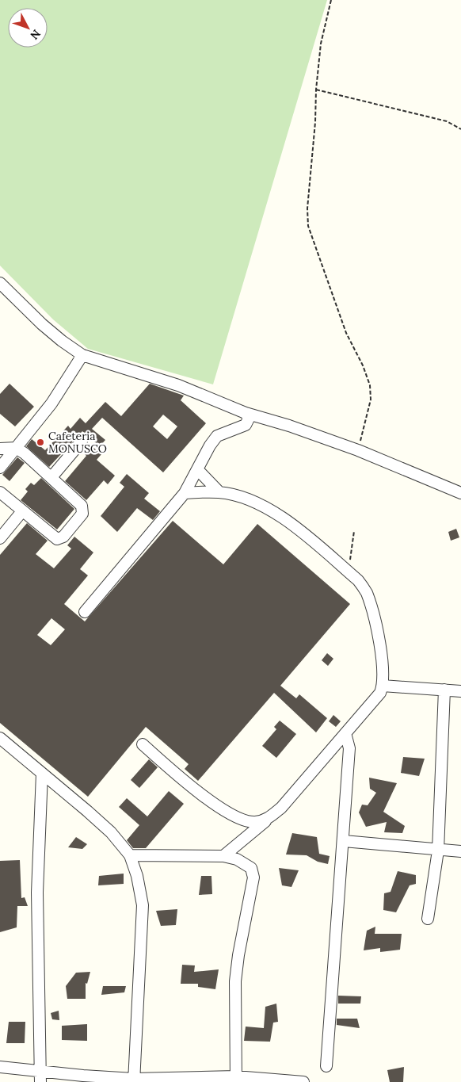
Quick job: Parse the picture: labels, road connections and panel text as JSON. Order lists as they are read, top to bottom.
{
  "places": ["Cafeteria MONUSCO"],
  "north": "bottom right"
}
